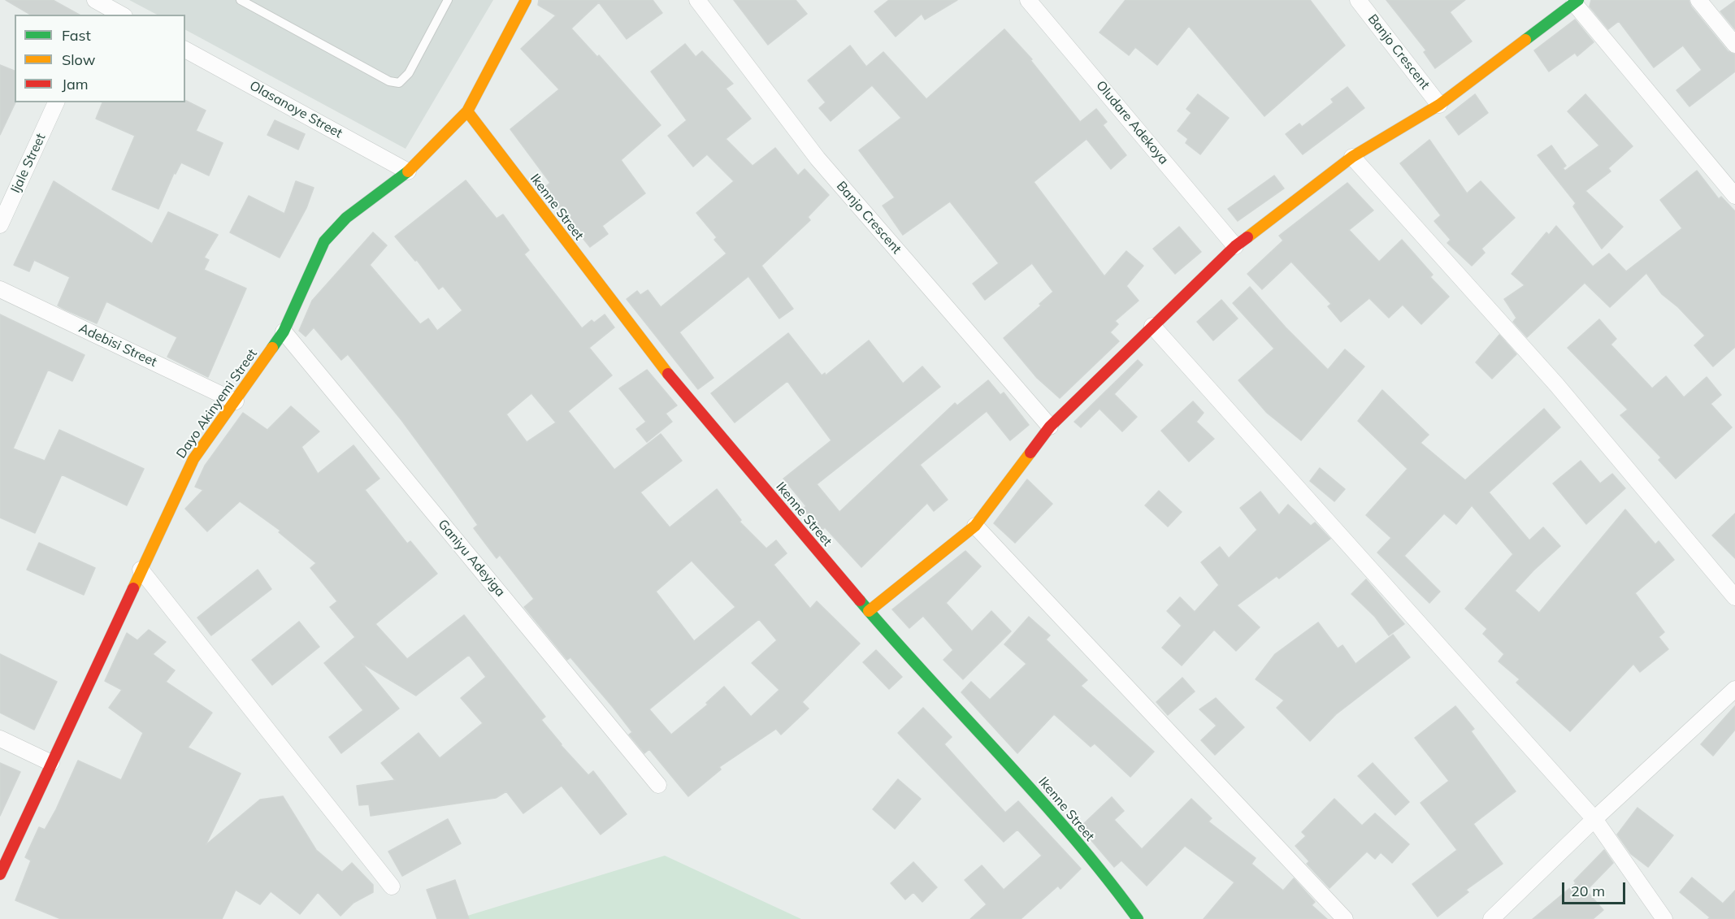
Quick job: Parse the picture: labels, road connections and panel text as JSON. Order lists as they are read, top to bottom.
{
  "streets": {
    "street": [
      "Banjo Crescent",
      "Olasanoye Street",
      "Oludare Adekoya",
      "Ijale Street",
      "Ikenne Street",
      "Adebisi Street",
      "Dayo Akinyemi Street",
      "Ganiyu Adeyiga"
    ]
  },
  "crossings": [
    ["Olasanoye Street", "Dayo Akinyemi Street"],
    ["Ikenne Street", "Dayo Akinyemi Street"],
    ["Adebisi Street", "Dayo Akinyemi Street"],
    ["Dayo Akinyemi Street", "Ganiyu Adeyiga"]
  ],
  "legend": ["Fast", "Slow", "Jam"],
  "scale_bar": "20 m"
}
